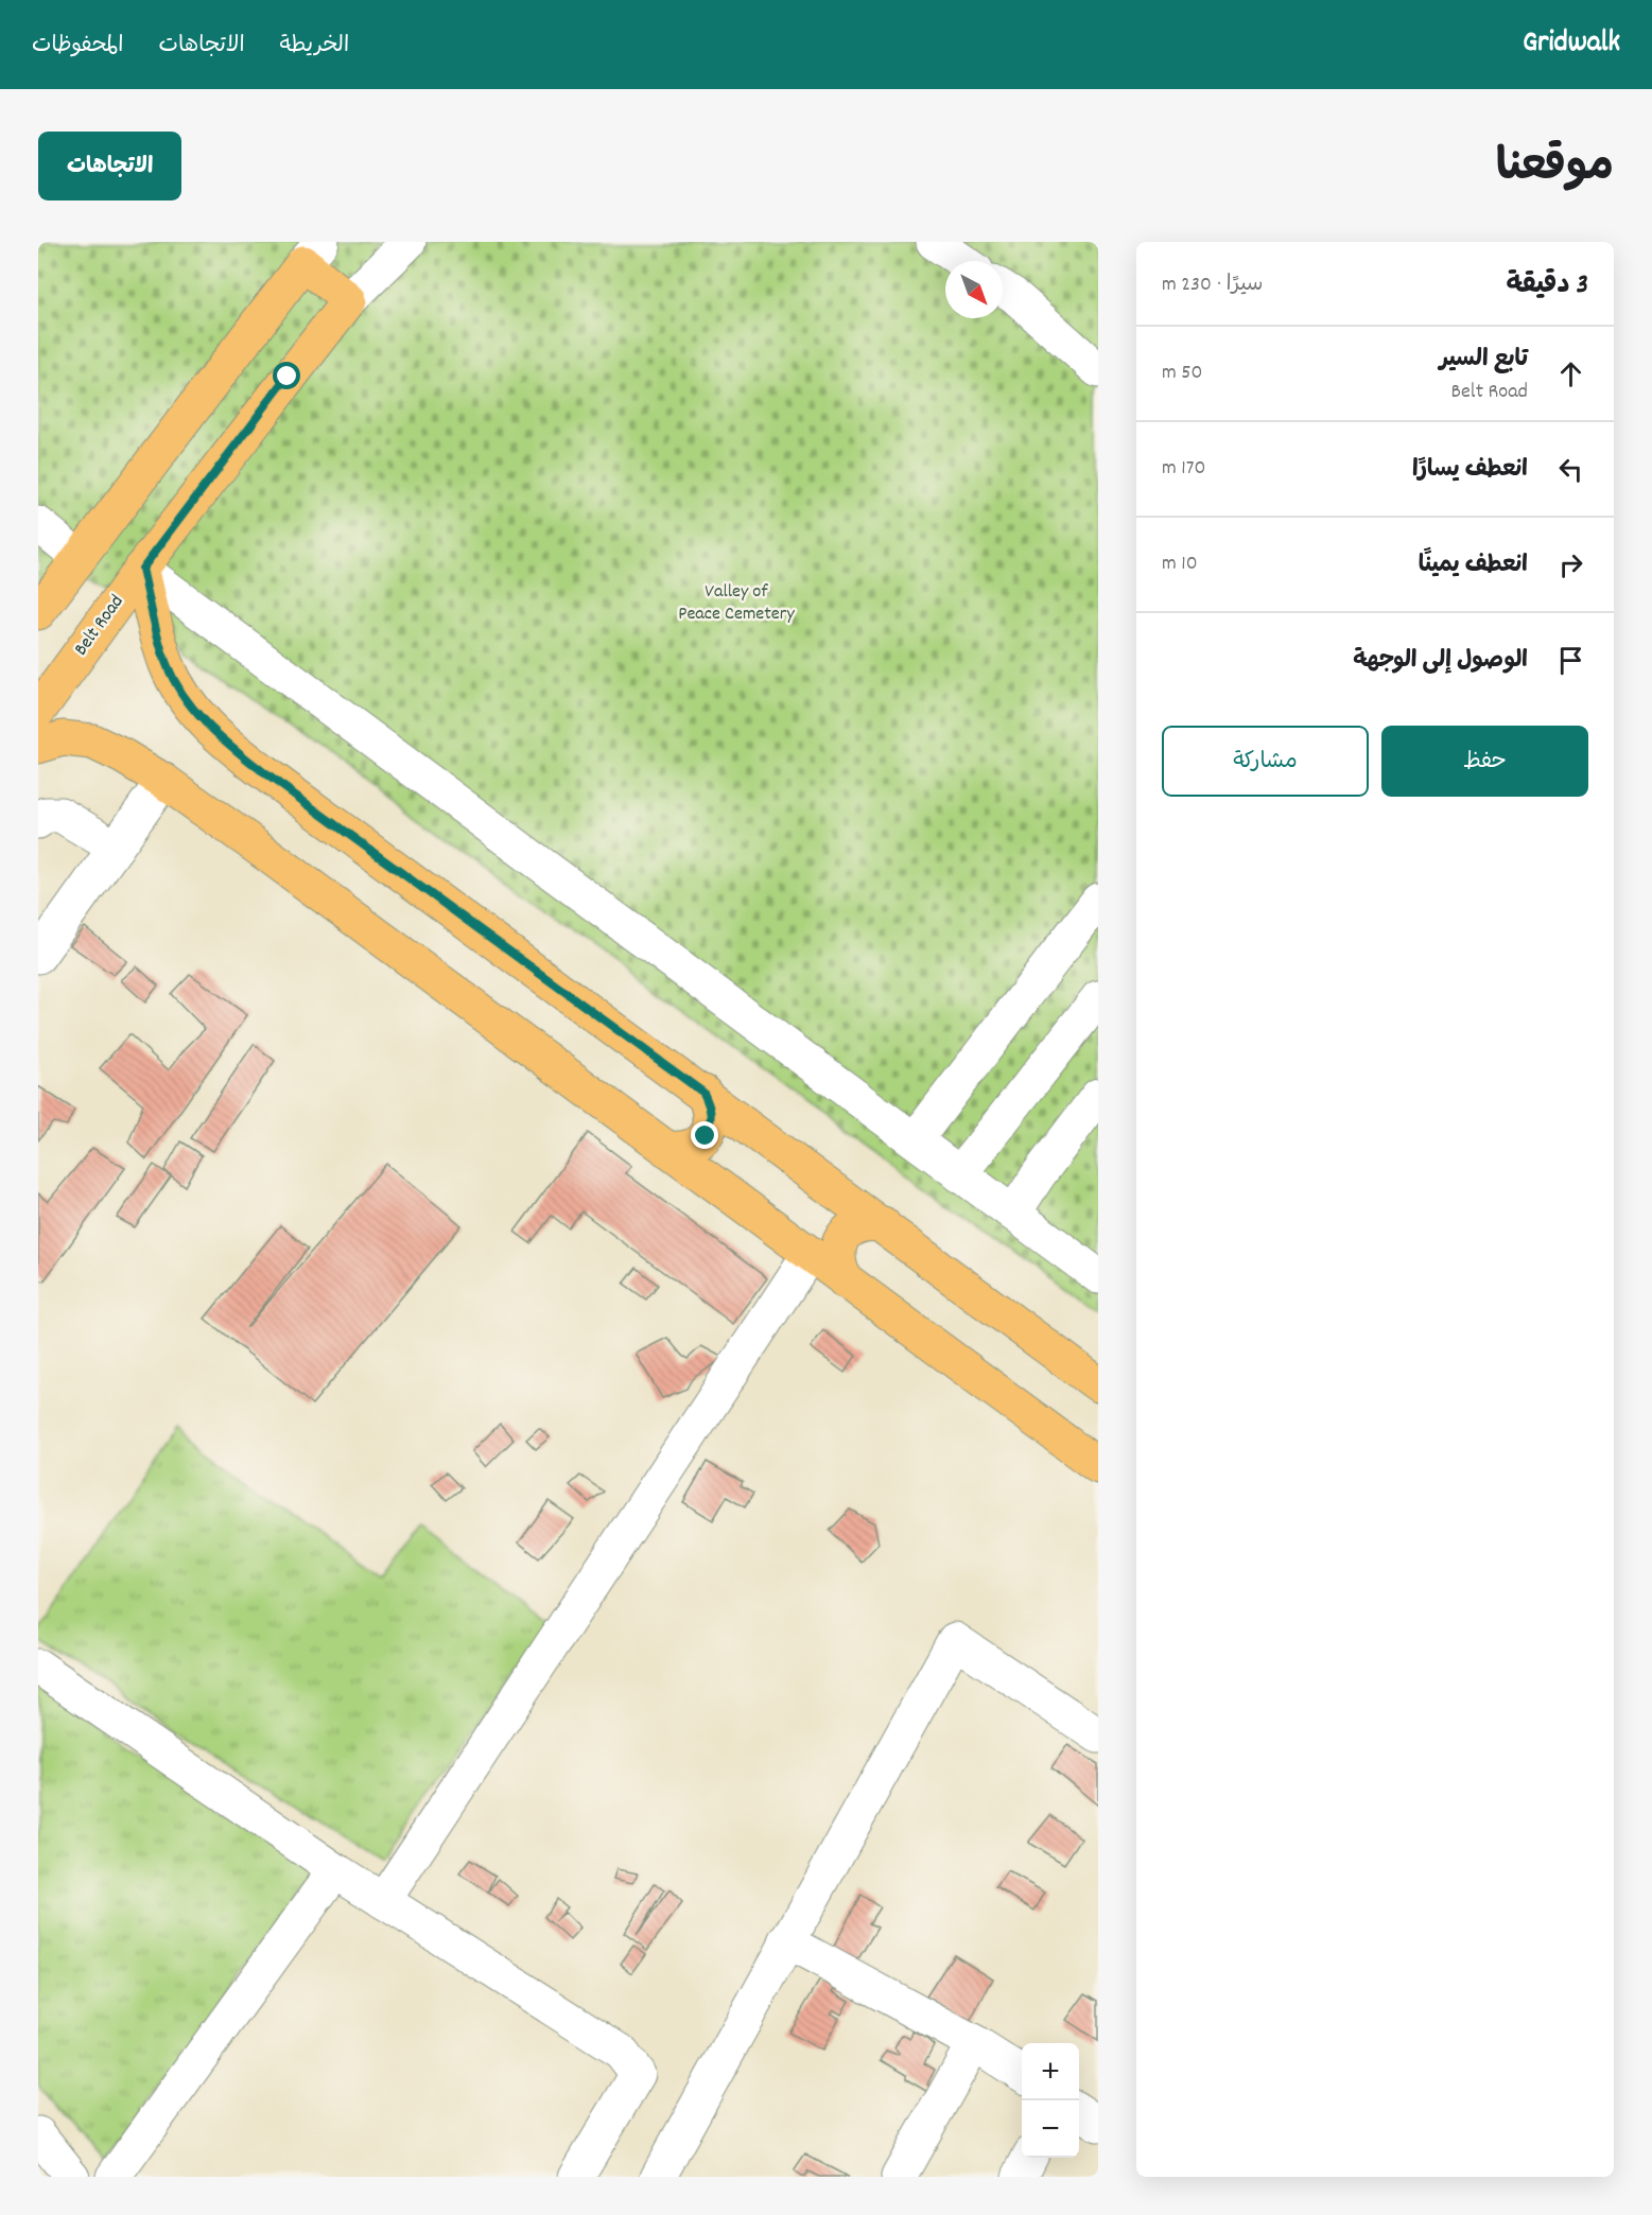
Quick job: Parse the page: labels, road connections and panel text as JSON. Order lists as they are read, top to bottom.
{
  "streets": {
    "main road": ["Belt Road"]
  },
  "parks": ["Valley of Peace Cemetery"],
  "north": "bottom right",
  "page": {
    "header": "Gridwalk",
    "nav": ["الخريطة", "الاتجاهات", "المحفوظات"],
    "title": "موقعنا",
    "buttons": [
      "الاتجاهات",
      ["حفظ", "مشاركة"]
    ],
    "heading": ["3 دقيقة", "سيرًا · 230 m"],
    "list": [
      ["تابع السير", "Belt Road", "50 m"],
      ["انعطف يسارًا", "170 m"],
      ["انعطف يمينًا", "10 m"],
      "الوصول إلى الوجهة"
    ],
    "map_buttons": ["+", "−"]
  }
}
